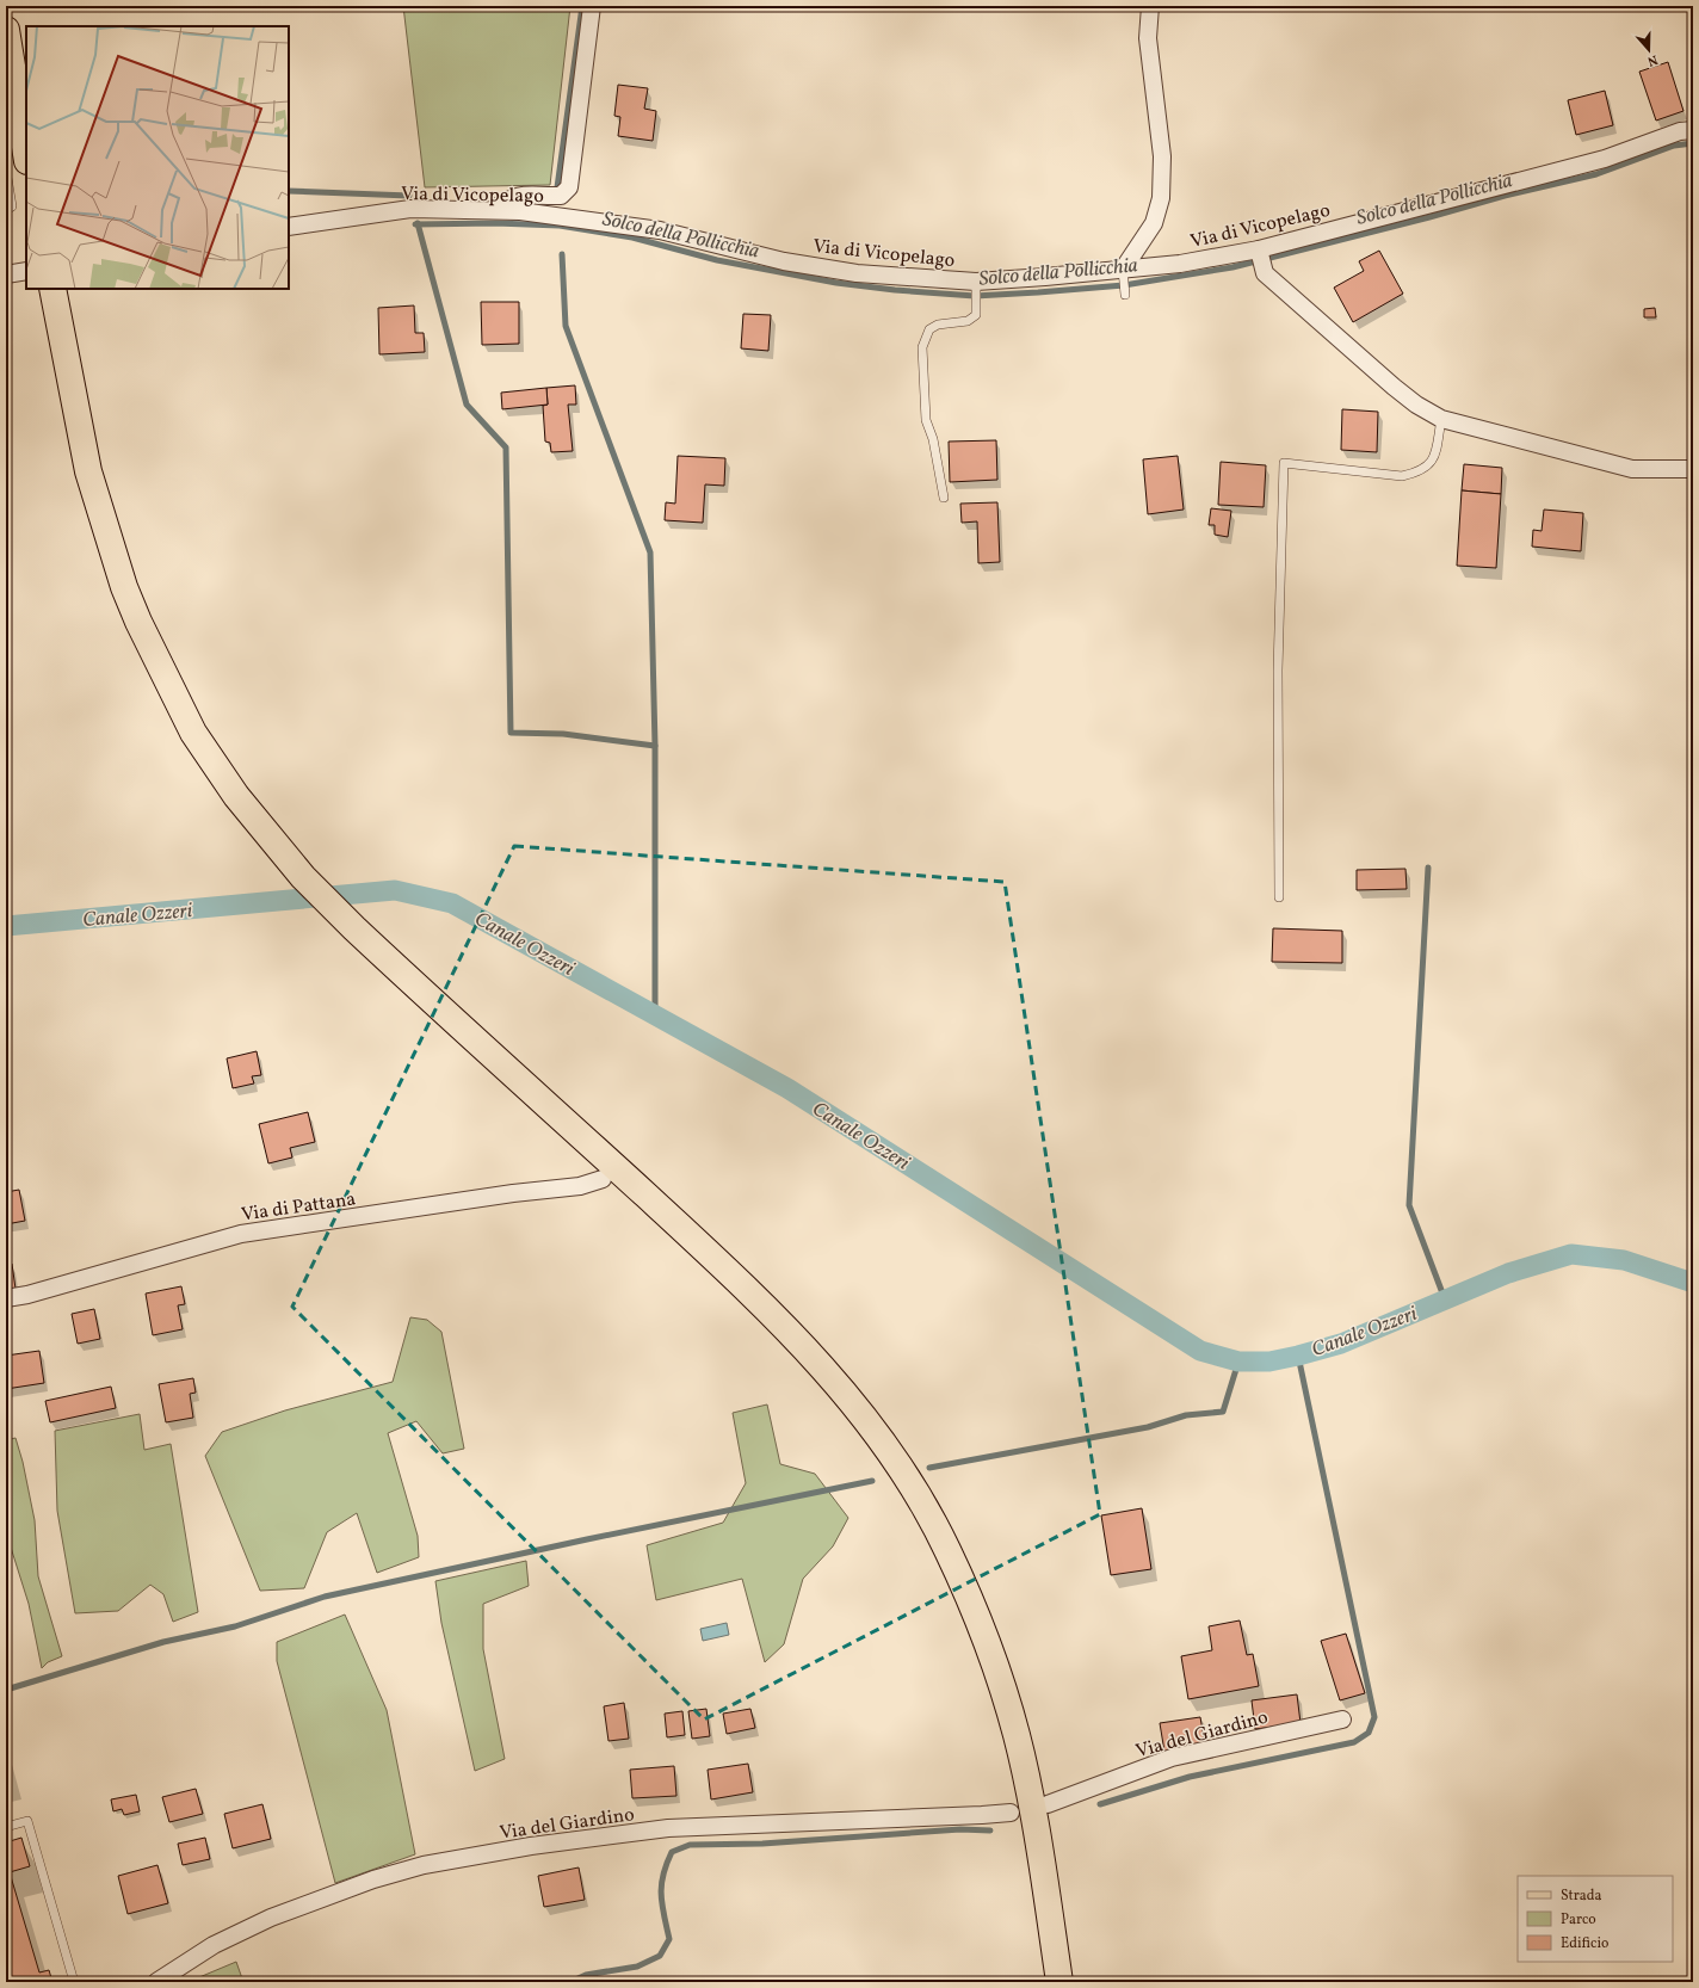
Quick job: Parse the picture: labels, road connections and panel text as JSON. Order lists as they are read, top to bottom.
{
  "streets": {
    "street": ["Via di Vicopelago", "Via di Pattana", "Via del Giardino"]
  },
  "water": ["Solco della Pollicchia", "Canale Ozzeri"],
  "legend": ["Strada", "Parco", "Edificio"],
  "north": "bottom"
}
